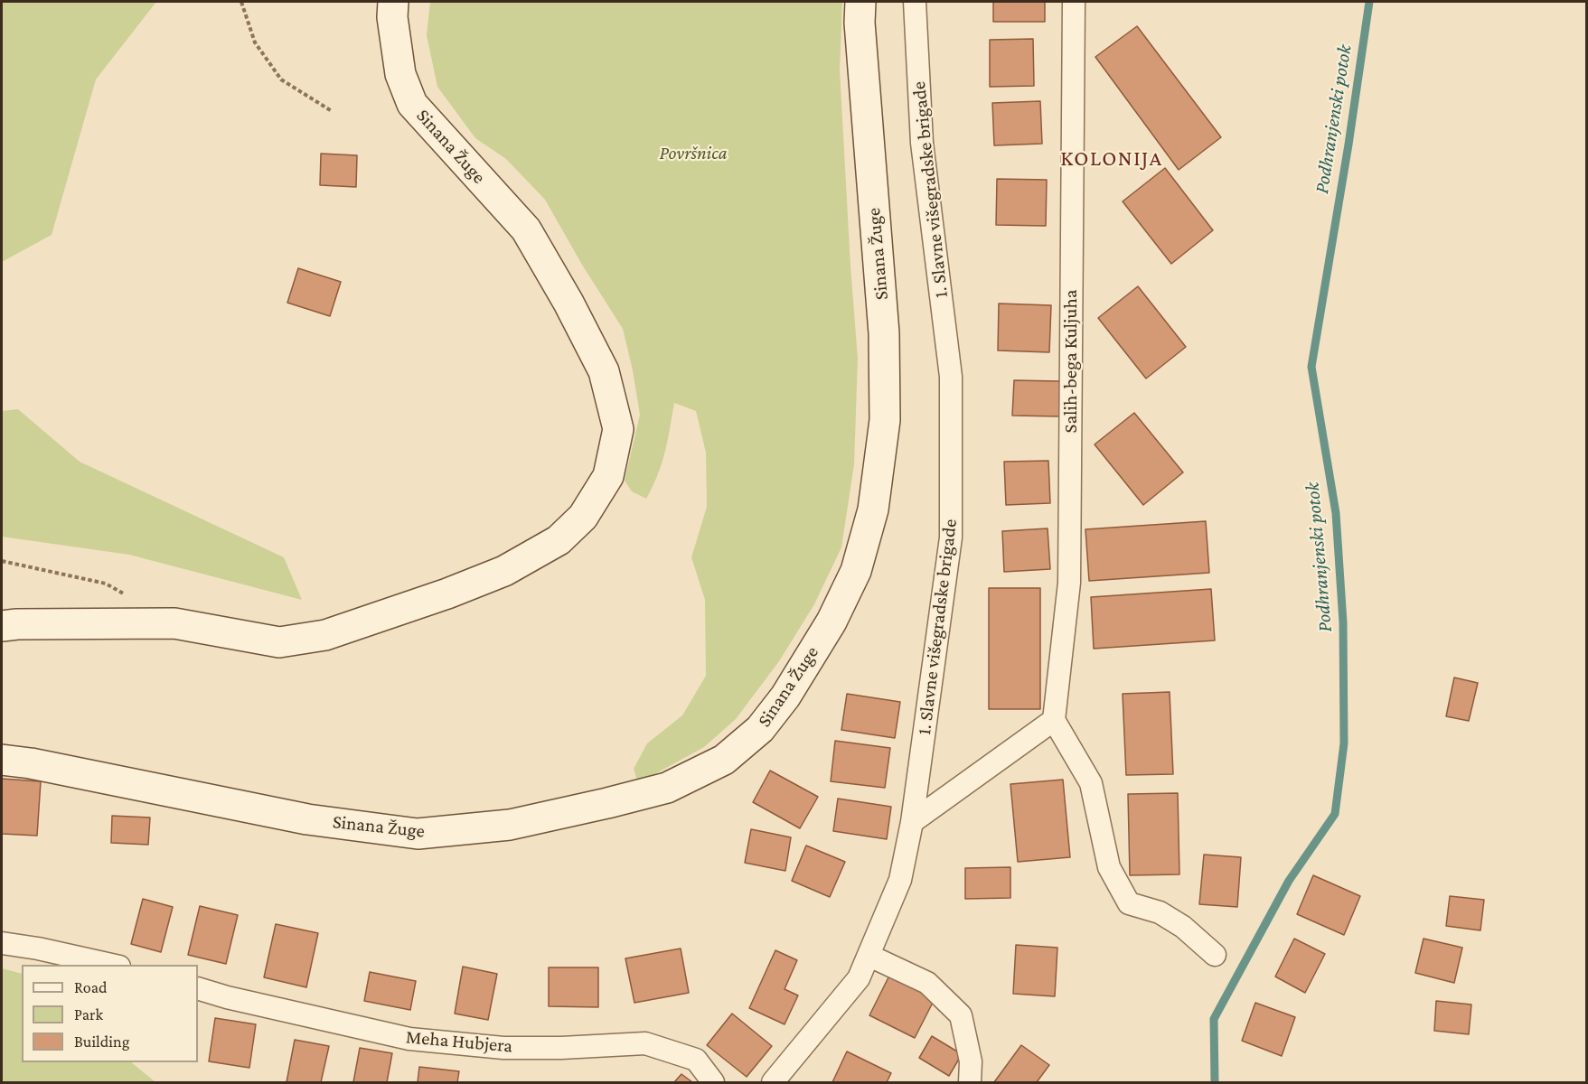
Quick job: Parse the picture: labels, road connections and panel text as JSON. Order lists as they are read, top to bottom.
{
  "streets": {
    "main road": ["Sinana Žuge"],
    "street": ["1. Slavne višegradske brigade", "Salih-bega Kuljuha", "Meha Hubjera"]
  },
  "districts": ["KOLONIJA"],
  "water": ["Podhranjenski potok"],
  "parks": ["Površnica"],
  "legend": ["Road", "Park", "Building"]
}
